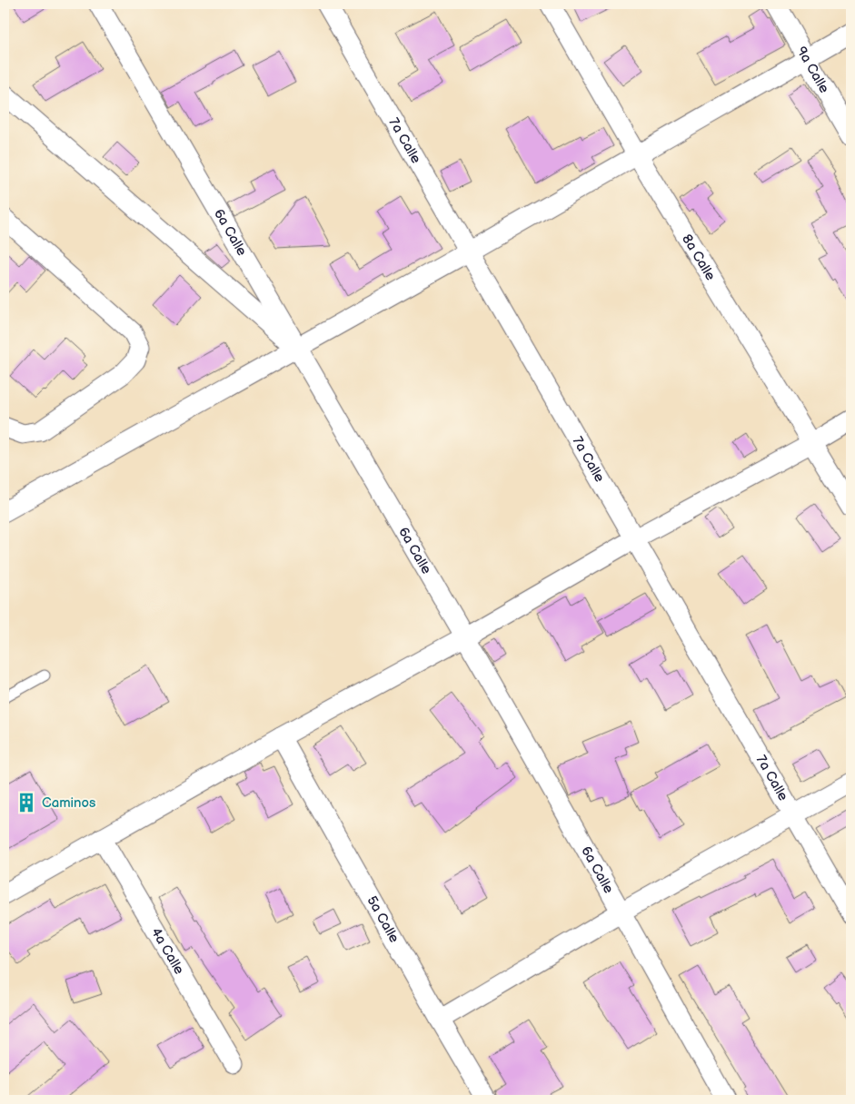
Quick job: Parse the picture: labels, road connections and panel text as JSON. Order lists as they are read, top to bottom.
{
  "streets": {
    "street": [
      "9a Calle",
      "7a Calle",
      "6a Calle",
      "8a Calle",
      "5a Calle",
      "4a Calle"
    ]
  },
  "places": {
    "building": ["Caminos"]
  }
}
